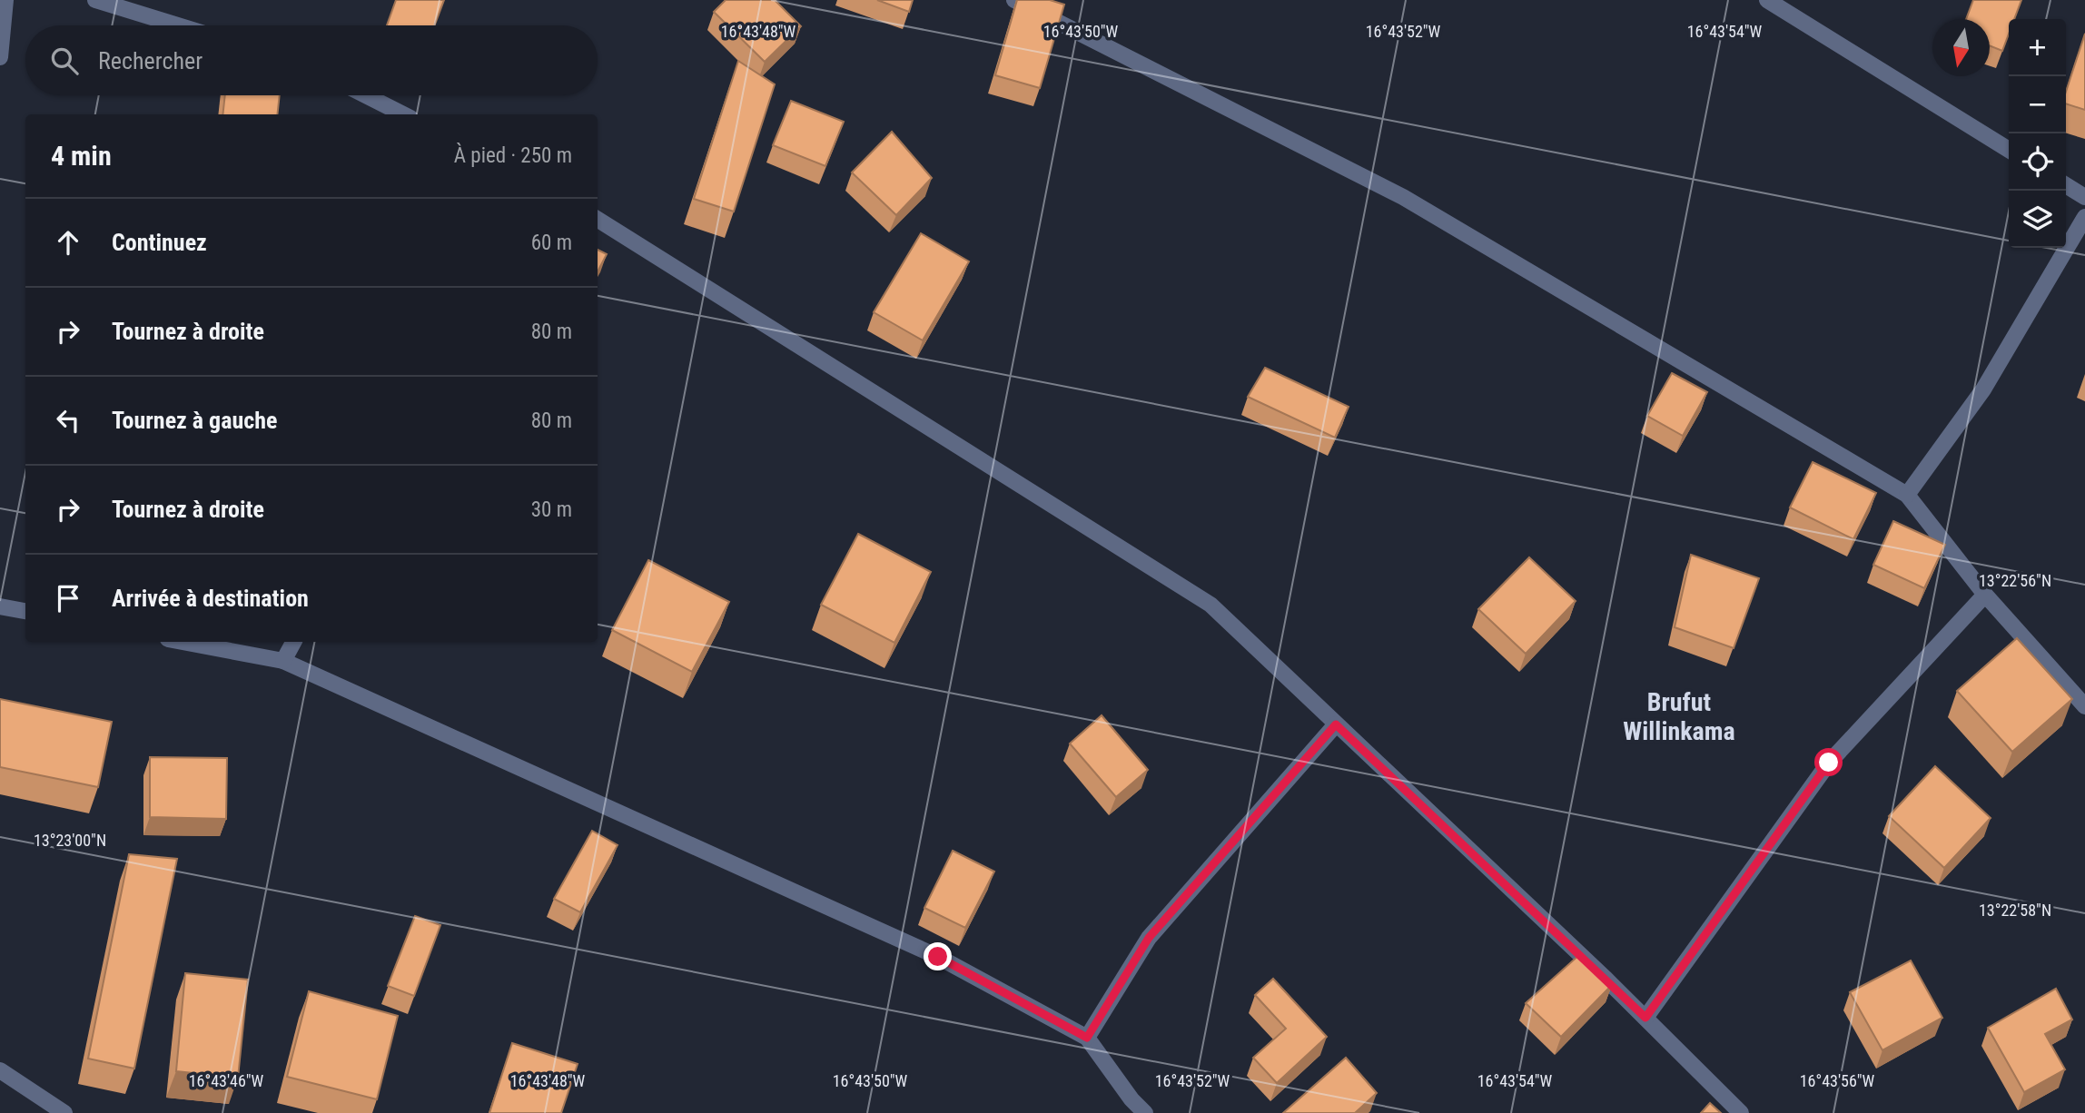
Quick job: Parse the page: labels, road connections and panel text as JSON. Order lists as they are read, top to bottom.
{
  "districts": ["Brufut Willinkama"],
  "north": "bottom",
  "page": {
    "map_buttons": ["+", "−"],
    "search": "Rechercher",
    "heading": ["4 min", "À pied · 250 m"],
    "list": [
      ["Continuez", "60 m"],
      ["Tournez à droite", "80 m"],
      ["Tournez à gauche", "80 m"],
      ["Tournez à droite", "30 m"],
      "Arrivée à destination"
    ]
  },
  "coordinates": [
    "16°43'48\"W",
    "16°43'50\"W",
    "16°43'52\"W",
    "16°43'54\"W",
    "13°22'56\"N",
    "13°23'00\"N",
    "13°22'58\"N",
    "16°43'46\"W",
    "16°43'56\"W"
  ]
}
